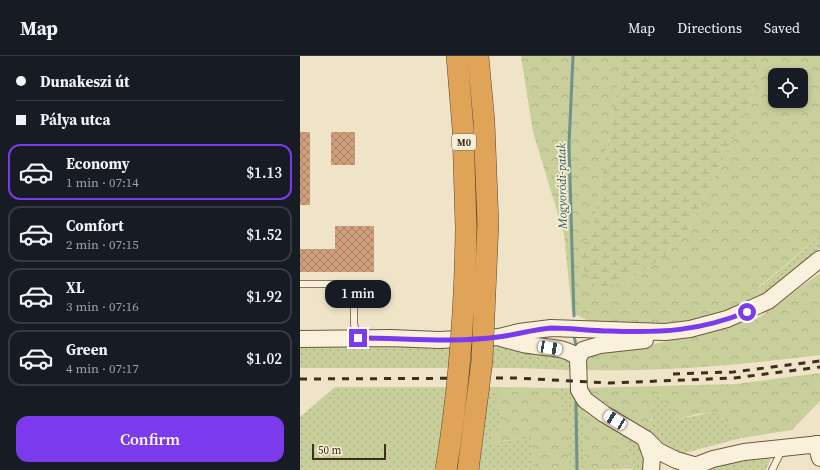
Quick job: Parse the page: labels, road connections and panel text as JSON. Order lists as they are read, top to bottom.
{
  "streets": {
    "highway": ["M0"]
  },
  "water": ["Mogyoródi-patak"],
  "scale_bar": "50 m",
  "page": {
    "header": "Map",
    "nav": ["Map", "Directions", "Saved"],
    "banner": ["Dunakeszi út", "Pálya utca"],
    "list": [
      {
        "name": "Economy",
        "note": "1 min · 07:14",
        "value": "$1.13"
      },
      {
        "name": "Comfort",
        "note": "2 min · 07:15",
        "value": "$1.52"
      },
      {
        "name": "XL",
        "note": "3 min · 07:16",
        "value": "$1.92"
      },
      {
        "name": "Green",
        "note": "4 min · 07:17",
        "value": "$1.02"
      }
    ],
    "bubble": "1 min",
    "buttons": "Confirm",
    "scale": "50 m"
  }
}
